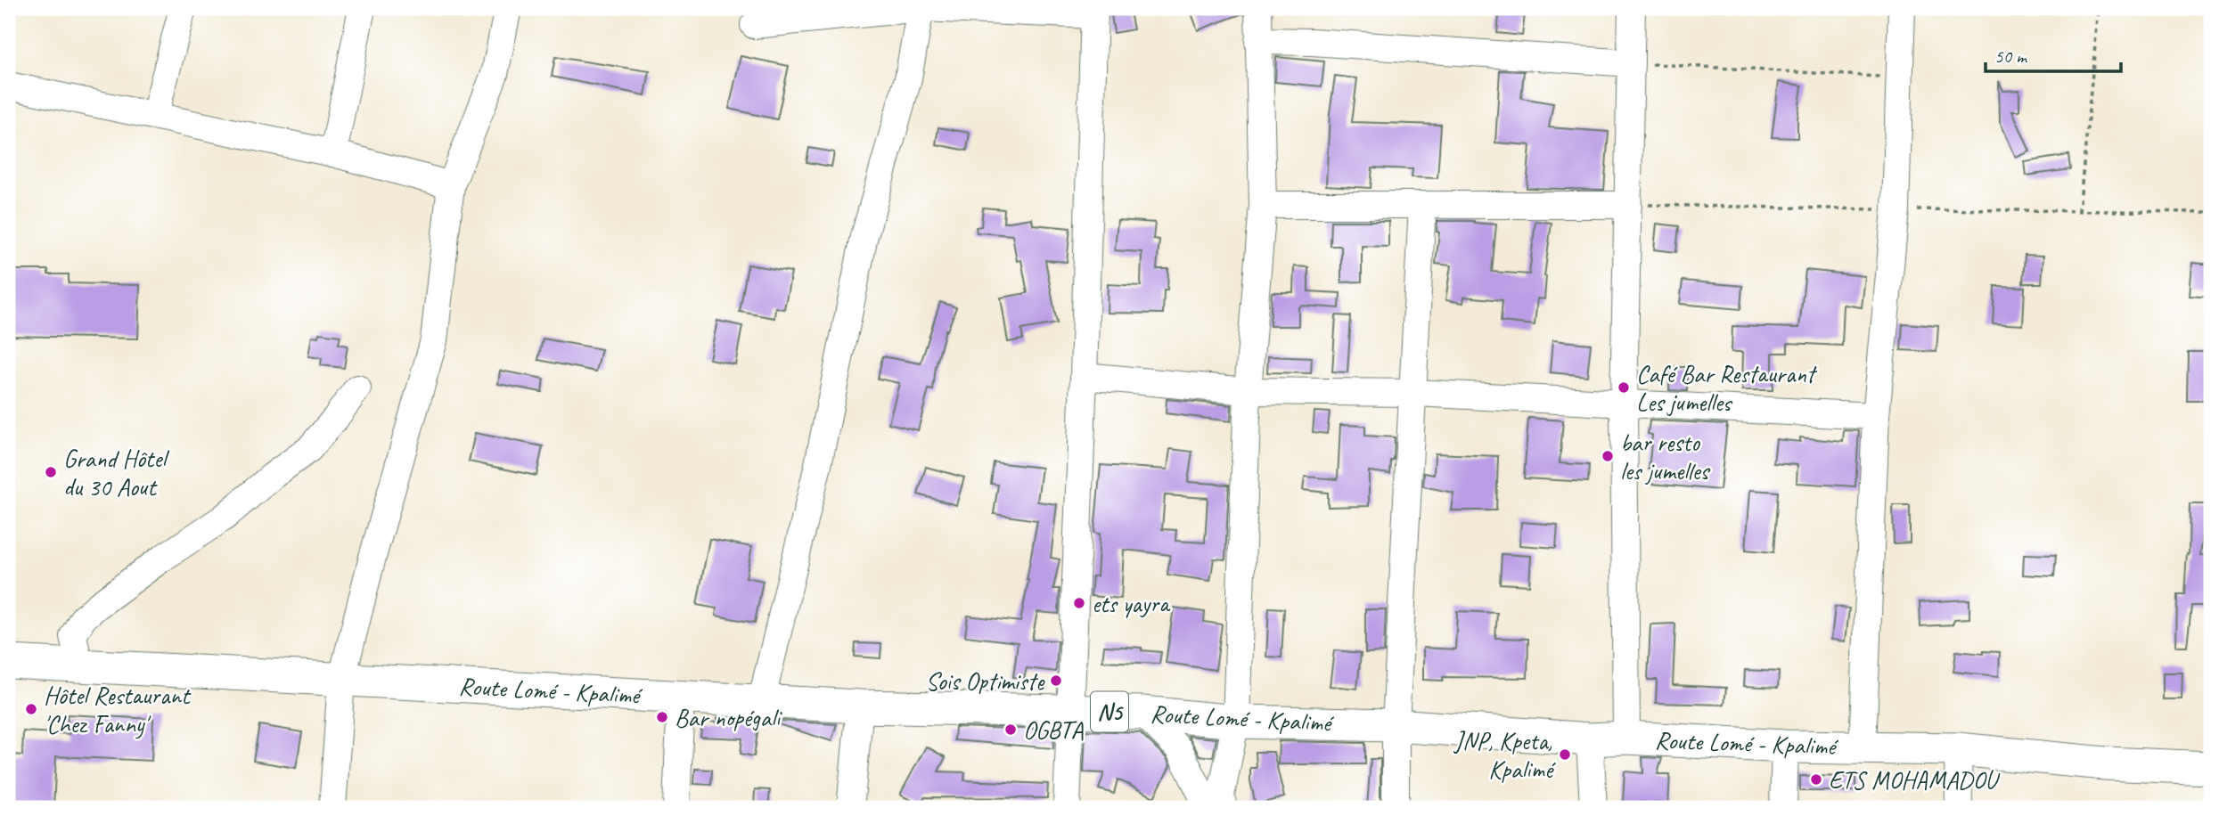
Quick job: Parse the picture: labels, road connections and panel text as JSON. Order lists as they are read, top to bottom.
{
  "streets": {
    "main road": ["Route Lomé - Kpalimé", "N5"]
  },
  "places": [
    "Café Bar Restaurant Les jumelles",
    "bar resto les jumelles",
    "Grand Hôtel du 30 Aout",
    "ets yayra",
    "Sois Optimiste",
    "Hôtel Restaurant 'Chez Fanny'",
    "Bar nopégali",
    "OGBTA",
    "JNP, Kpeta, Kpalimé",
    "ETS MOHAMADOU"
  ],
  "scale_bar": "50 m"
}
